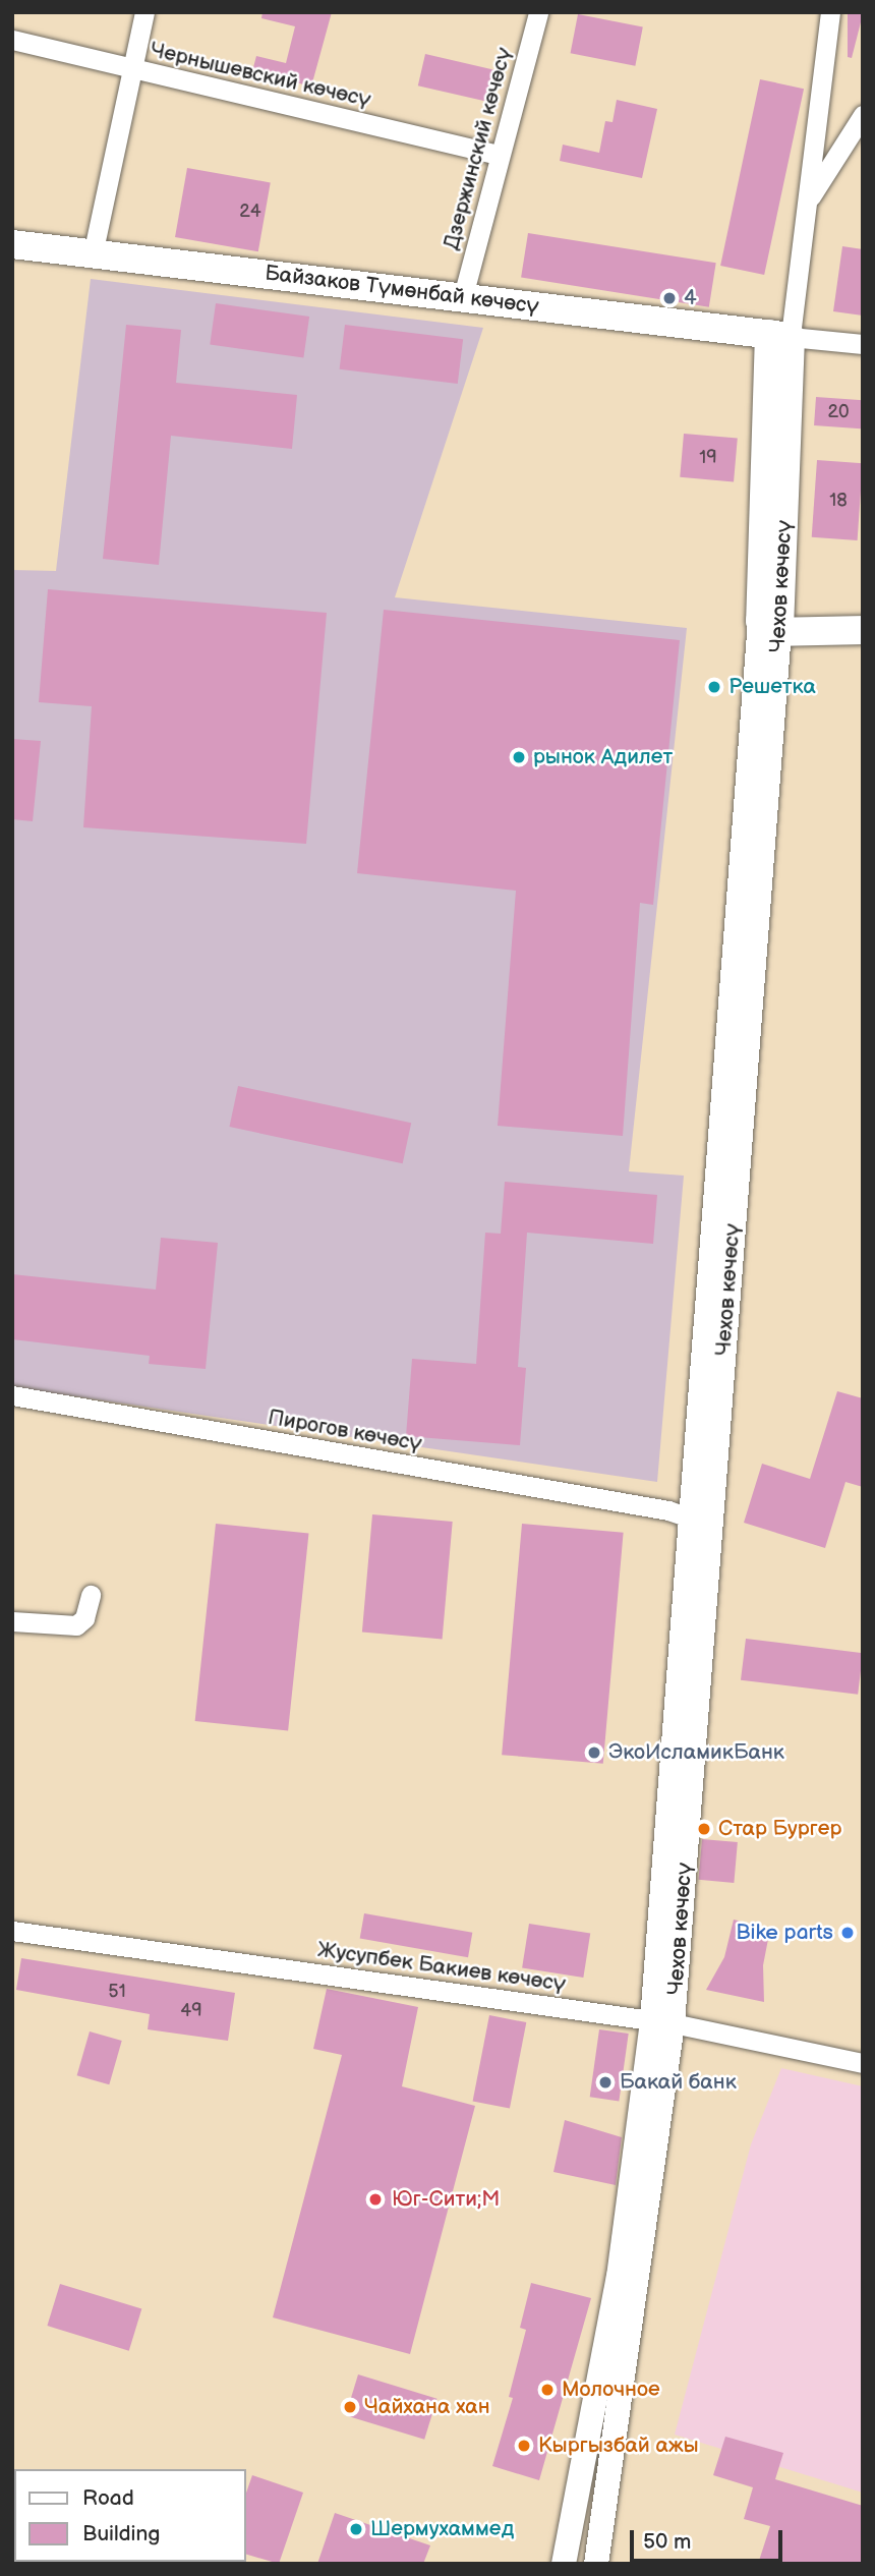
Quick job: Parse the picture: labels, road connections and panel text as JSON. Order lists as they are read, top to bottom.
{
  "streets": {
    "main road": ["Байзаков Түмөнбай көчөсү", "Чехов көчөсү"],
    "street": [
      "Чернышевский көчөсү",
      "Дзержинский көчөсү",
      "Пирогов көчөсү",
      "Жусупбек Бакиев көчөсү"
    ]
  },
  "crossings": [
    ["Чернышевский көчөсү", "Дзержинский көчөсү"],
    ["Дзержинский көчөсү", "Байзаков Түмөнбай көчөсү"],
    ["Байзаков Түмөнбай көчөсү", "Чехов көчөсү"],
    ["Чехов көчөсү", "Пирогов көчөсү"],
    ["Чехов көчөсү", "Жусупбек Бакиев көчөсү"]
  ],
  "places": [
    "4",
    "Решетка",
    "рынок Адилет",
    "ЭкоИсламикБанк",
    "Стар Бургер",
    "Bike parts",
    "Бакай банк",
    "Юг-Сити;M",
    "Молочное",
    "Чайхана хан",
    "Кыргызбай ажы",
    "Шермухаммед"
  ],
  "house_numbers": [
    "24",
    "20",
    "19",
    "18",
    "51",
    "49"
  ],
  "legend": ["Road", "Building"],
  "scale_bar": "50 m"
}
